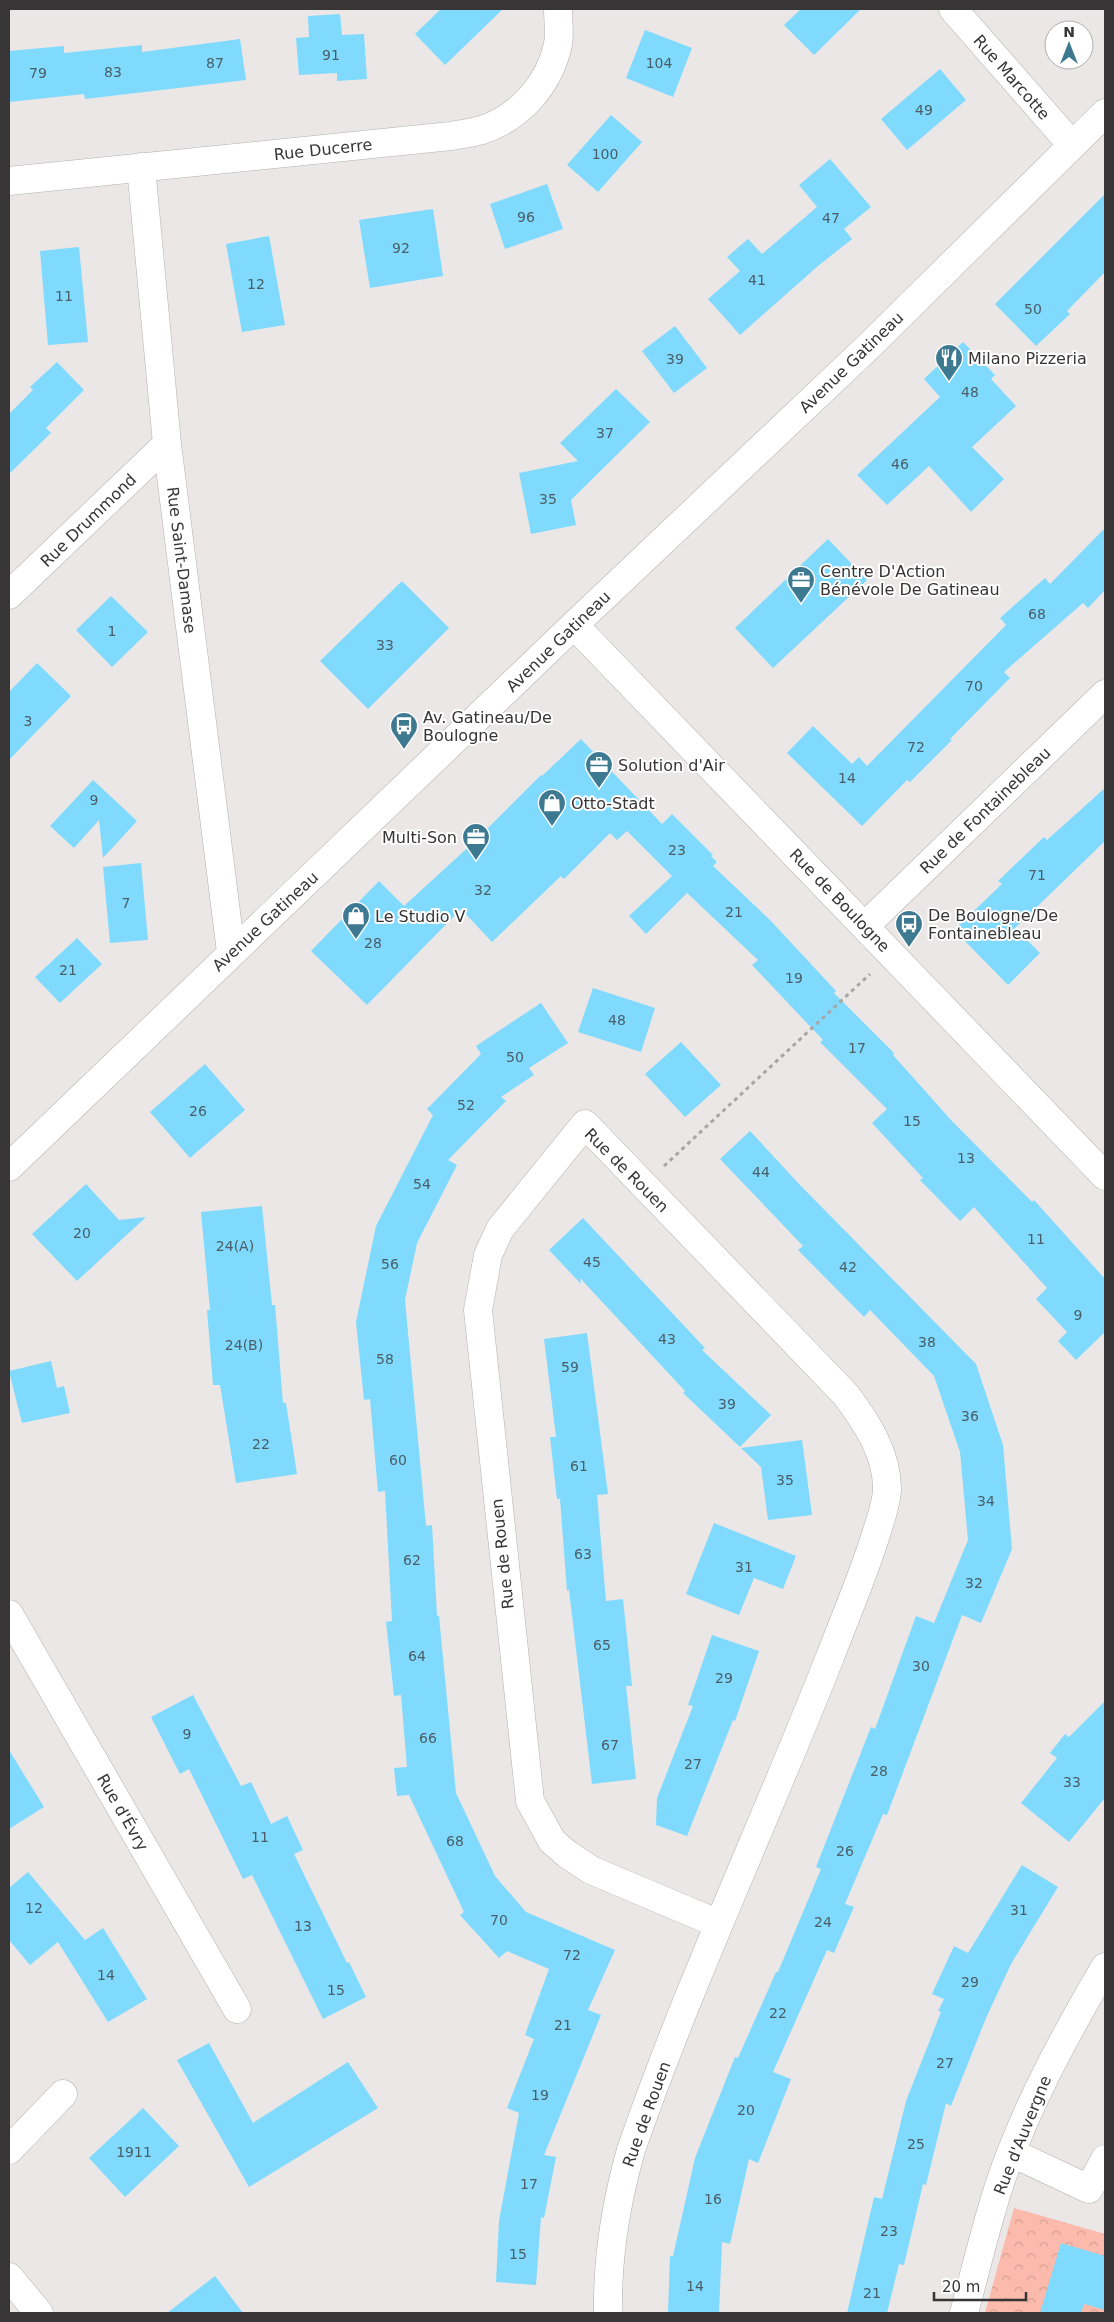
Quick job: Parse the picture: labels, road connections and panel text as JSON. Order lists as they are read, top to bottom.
{
  "streets": {
    "street": [
      "Rue Marcotte",
      "Rue Ducerre",
      "Avenue Gatineau",
      "Rue Drummond",
      "Rue Saint-Damase",
      "Rue de Fontainebleau",
      "Rue de Boulogne",
      "Rue de Rouen",
      "Rue d'Évry",
      "Rue d'Auvergne"
    ]
  },
  "crossings": [
    ["Rue Marcotte", "Avenue Gatineau"],
    ["Rue Ducerre", "Rue Saint-Damase"],
    ["Avenue Gatineau", "Rue Saint-Damase"],
    ["Avenue Gatineau", "Rue de Boulogne"],
    ["Rue Drummond", "Rue Saint-Damase"],
    ["Rue de Fontainebleau", "Rue de Boulogne"]
  ],
  "places": {
    "restaurant": ["Milano Pizzeria"],
    "office": ["Centre D'Action Bénévole De Gatineau", "Solution d'Air", "Multi-Son"],
    "bus stop": ["Av. Gatineau/De Boulogne", "De Boulogne/De Fontainebleau"],
    "shop": ["Otto-Stadt", "Le Studio V"]
  },
  "house_numbers": [
    "91",
    "87",
    "104",
    "83",
    "79",
    "49",
    "100",
    "96",
    "47",
    "92",
    "41",
    "12",
    "11",
    "50",
    "39",
    "48",
    "37",
    "46",
    "35",
    "68",
    "1",
    "33",
    "70",
    "3",
    "72",
    "14",
    "9",
    "23",
    "71",
    "32",
    "7",
    "21",
    "28",
    "21",
    "19",
    "48",
    "17",
    "50",
    "52",
    "26",
    "15",
    "13",
    "44",
    "54",
    "20",
    "11",
    "24(A)",
    "45",
    "56",
    "42",
    "9",
    "43",
    "38",
    "24(B)",
    "58",
    "59",
    "39",
    "36",
    "22",
    "60",
    "61",
    "35",
    "34",
    "63",
    "62",
    "31",
    "32",
    "65",
    "64",
    "30",
    "29",
    "9",
    "66",
    "67",
    "27",
    "28",
    "33",
    "11",
    "68",
    "26",
    "12",
    "31",
    "70",
    "24",
    "13",
    "72",
    "14",
    "29",
    "15",
    "22",
    "21",
    "27",
    "19",
    "20",
    "25",
    "1911",
    "17",
    "16",
    "23",
    "15",
    "14",
    "21"
  ],
  "scale_bar": "20 m",
  "north": "top"
}
